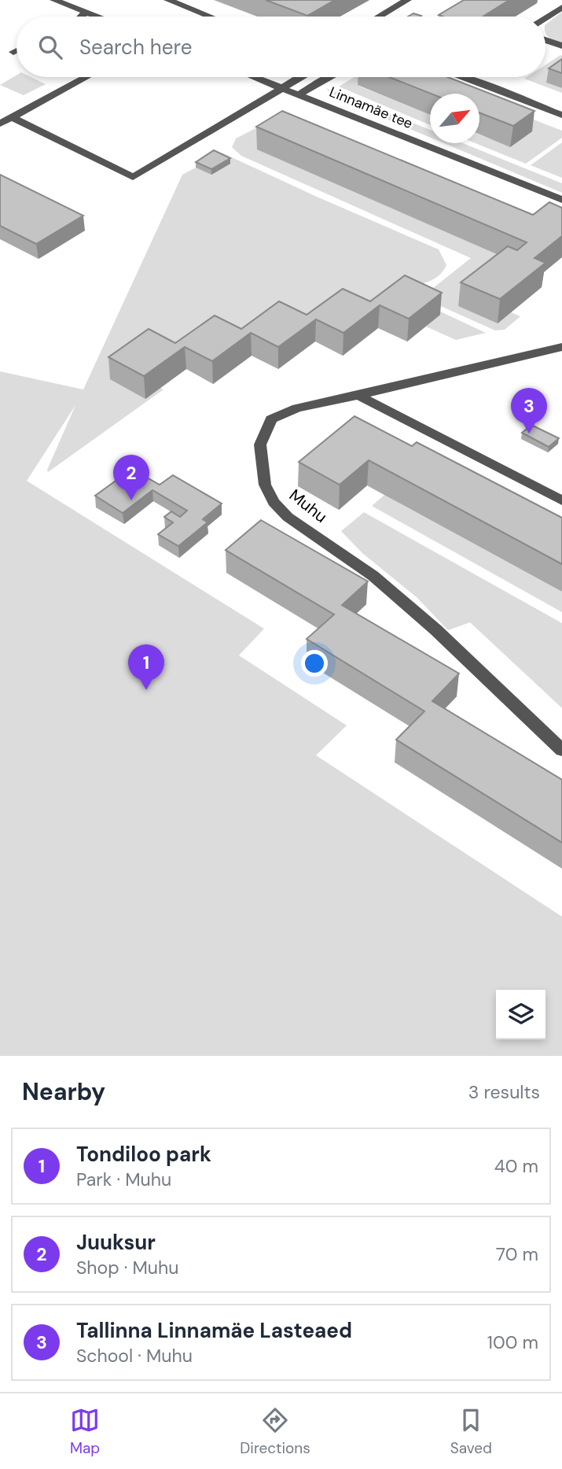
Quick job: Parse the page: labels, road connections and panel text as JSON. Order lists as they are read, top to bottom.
{
  "streets": {
    "street": ["Linnamäe tee", "Muhu"]
  },
  "north": "top right",
  "page": {
    "search": "Search here",
    "pins": ["3", "2", "1"],
    "heading": ["Nearby", "3 results"],
    "list": [
      {
        "mark": "1",
        "name": "Tondiloo park",
        "note": "Park · Muhu",
        "value": "40 m"
      },
      {
        "mark": "2",
        "name": "Juuksur",
        "note": "Shop · Muhu",
        "value": "70 m"
      },
      {
        "mark": "3",
        "name": "Tallinna Linnamäe Lasteaed",
        "note": "School · Muhu",
        "value": "100 m"
      }
    ],
    "nav": ["Map", "Directions", "Saved"]
  }
}
